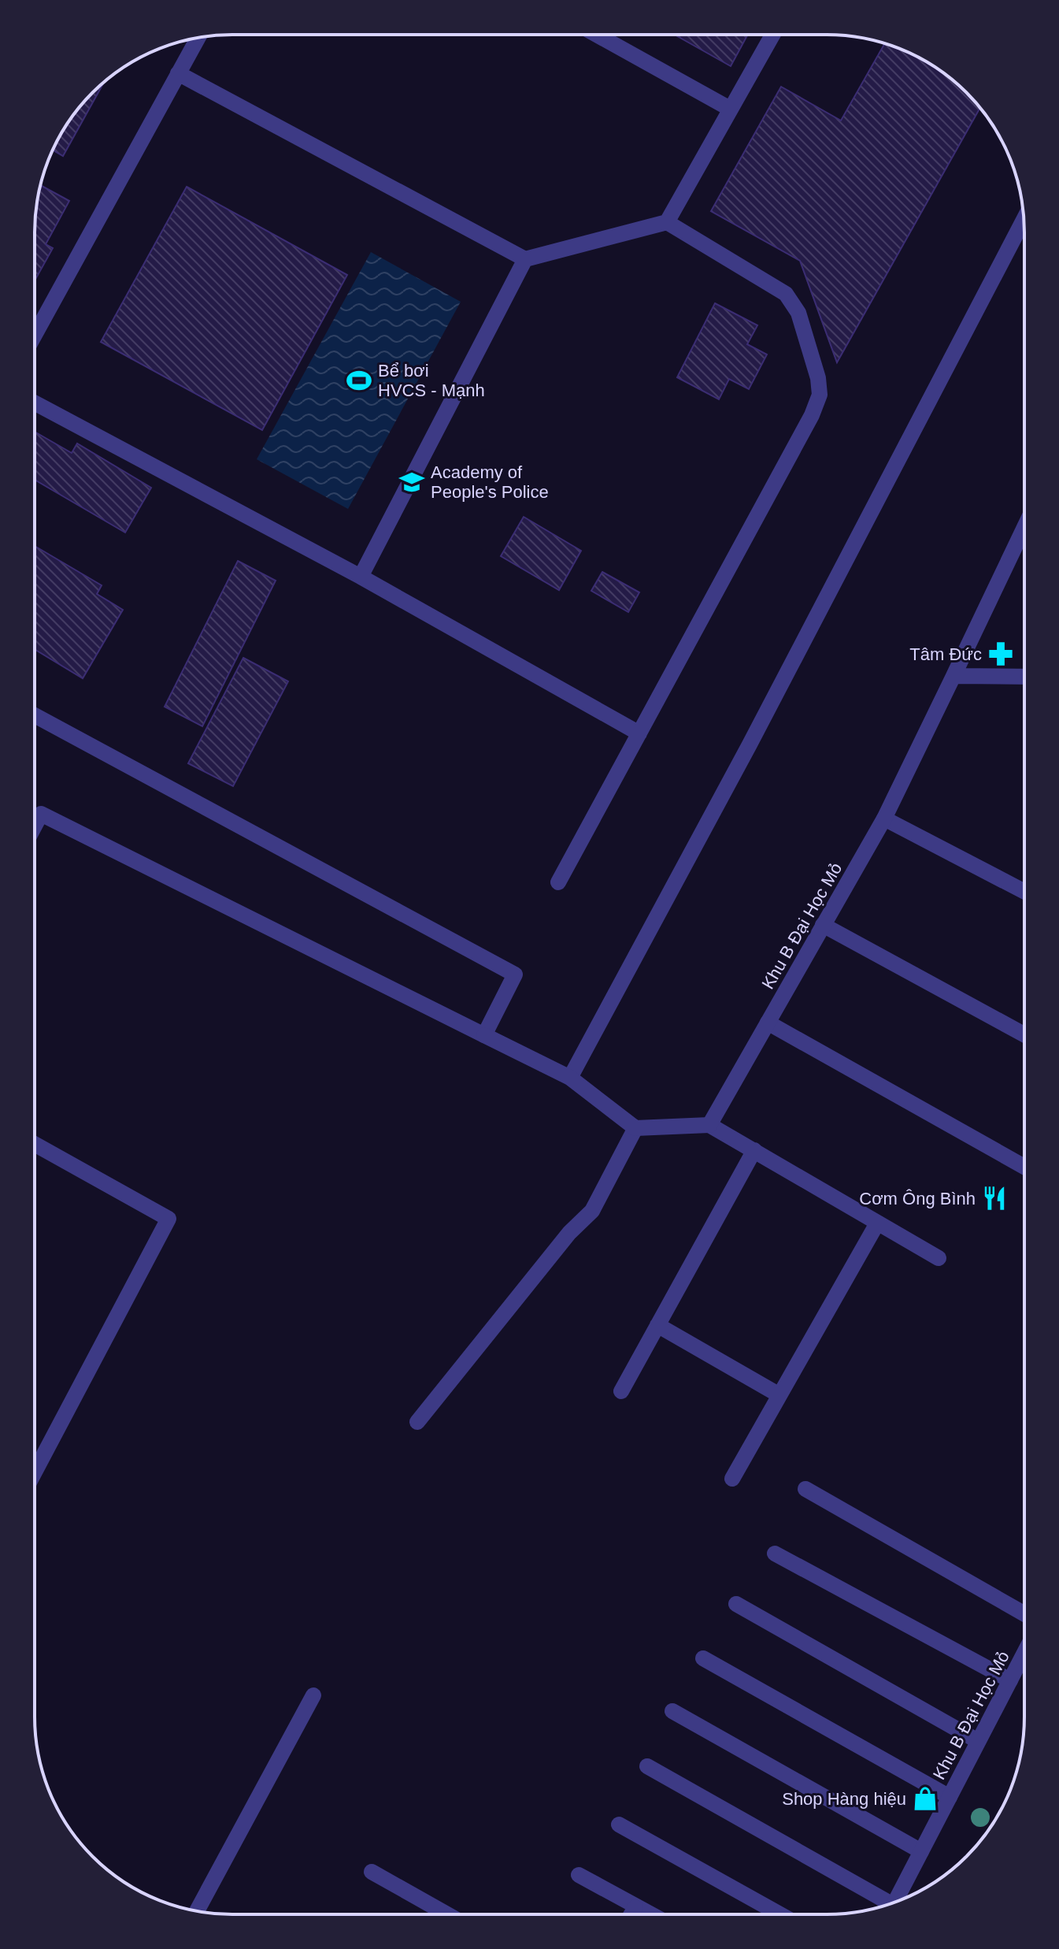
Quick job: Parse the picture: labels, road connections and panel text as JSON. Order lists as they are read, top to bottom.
{
  "streets": {
    "street": ["Khu B Đại Học Mỏ"]
  },
  "places": {
    "sports": ["Bể bơi HVCS - Mạnh"],
    "school or university": ["Academy of People's Police"],
    "pharmacy": ["Tâm Đức"],
    "restaurant": ["Cơm Ông Bình"],
    "shop": ["Shop Hàng hiệu"]
  }
}
